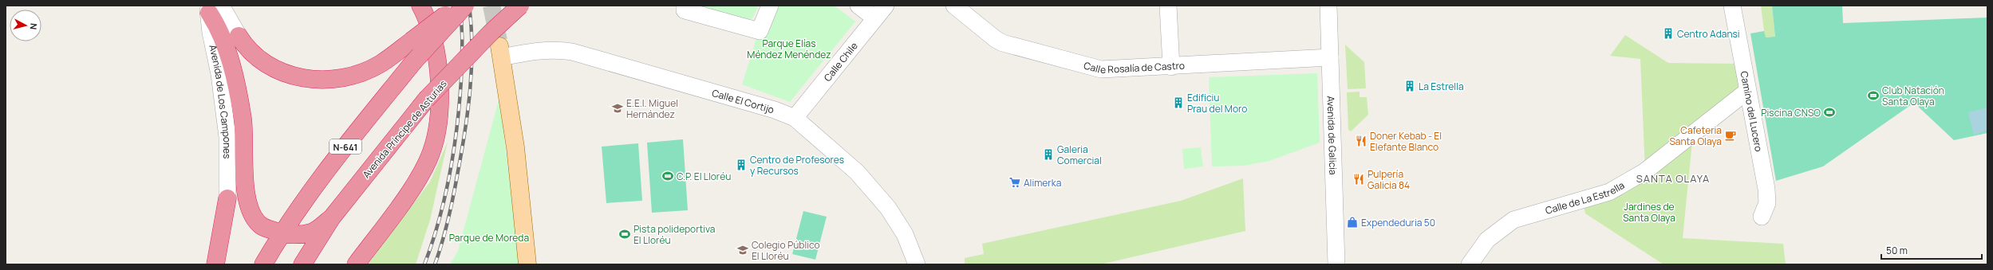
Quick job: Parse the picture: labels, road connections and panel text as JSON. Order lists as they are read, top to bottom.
{
  "streets": {
    "highway": ["Avenida Príncipe de Asturias", "N-641"],
    "street": [
      "Calle Chile",
      "Calle Rosalía de Castro",
      "Calle El Cortijo",
      "Avenida de Los Campones",
      "Camino del Lucero",
      "Avenida de Galicia",
      "Calle de La Estrella"
    ]
  },
  "crossings": [
    ["Calle Chile", "Calle El Cortijo"],
    ["Calle Rosalía de Castro", "Avenida de Galicia"],
    ["Camino del Lucero", "Calle de La Estrella"]
  ],
  "districts": ["SANTA OLAYA"],
  "parks": ["Parque Elías Méndez Menéndez", "Jardines de Santa Olaya", "Parque de Moreda"],
  "places": {
    "building": [
      "Centro Adansi",
      "La Estrella",
      "Edificiu Prau del Moro",
      "Galeria Comercial",
      "Centro de Profesores y Recursos"
    ],
    "sports": [
      "Club Natación Santa Olaya",
      "Piscina CNSO",
      "C.P. El Lloréu",
      "Pista polideportiva El Lloréu"
    ],
    "school or university": ["E.E.I. Miguel Hernández", "Colegio Público El Lloréu"],
    "cafe": ["Cafeteria Santa Olaya"],
    "restaurant": ["Doner Kebab - El Elefante Blanco", "Pulpería Galicia 84"],
    "supermarket": ["Alimerka"],
    "shop": ["Expendeduria 50"]
  },
  "scale_bar": "50 m",
  "north": "right"
}
